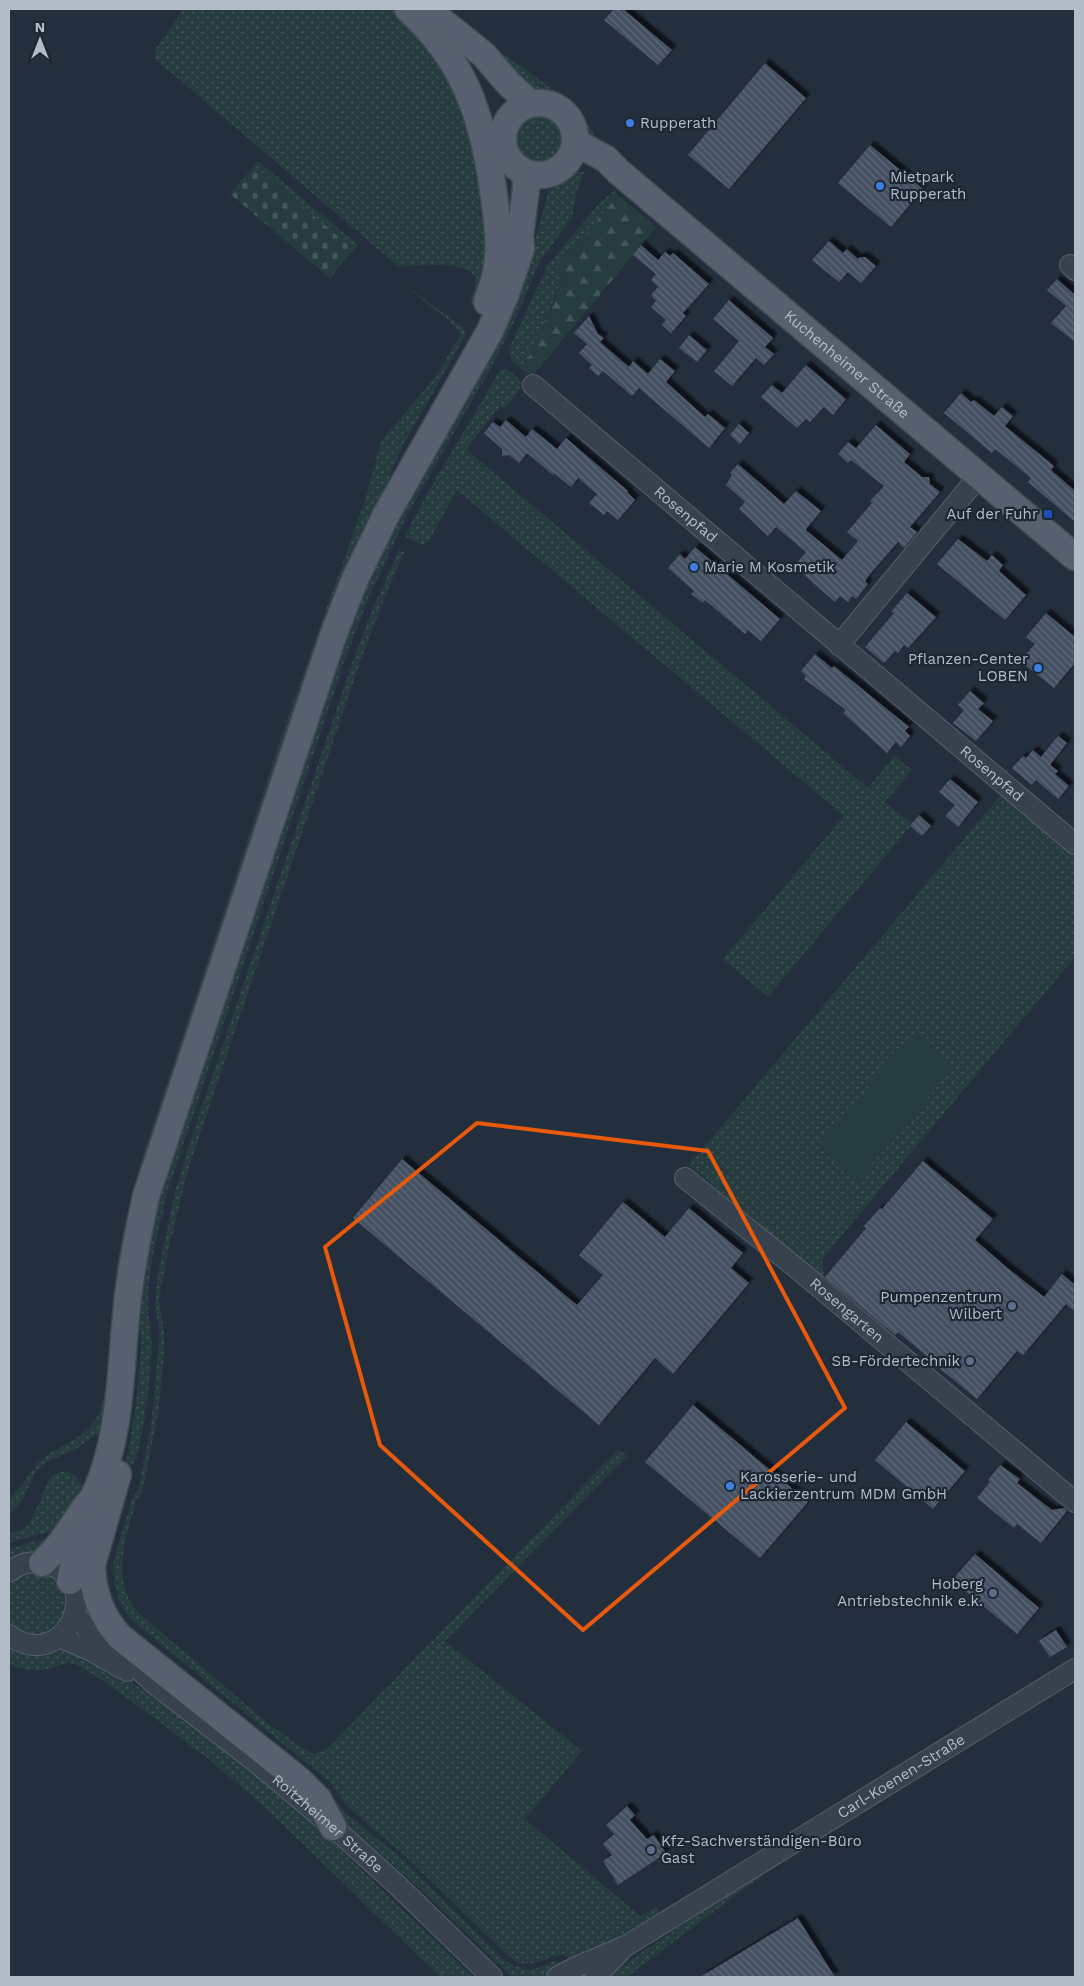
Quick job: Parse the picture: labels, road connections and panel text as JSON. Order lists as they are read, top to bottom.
{
  "streets": {
    "main road": ["Kuchenheimer Straße"],
    "street": [
      "Rosenpfad",
      "Rosengarten",
      "Carl-Koenen-Straße",
      "Roitzheimer Straße"
    ]
  },
  "places": {
    "other": [
      "Rupperath",
      "Mietpark Rupperath",
      "Marie M Kosmetik",
      "Pflanzen-Center LOBEN",
      "Pumpenzentrum Wilbert",
      "SB-Fördertechnik",
      "Karosserie- und Lackierzentrum MDM GmbH",
      "Hoberg Antriebstechnik e.k.",
      "Kfz-Sachverständigen-Büro Gast"
    ],
    "transit": ["Auf der Fuhr"]
  },
  "north": "top"
}
